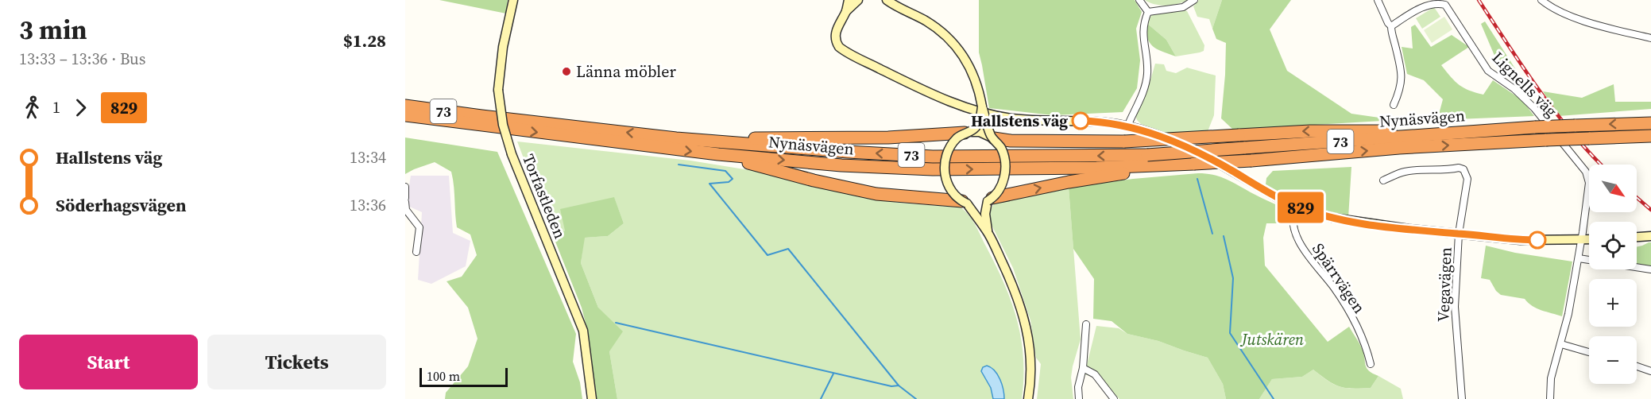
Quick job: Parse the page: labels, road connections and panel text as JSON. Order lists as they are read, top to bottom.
{
  "streets": {
    "highway": ["73", "Nynäsvägen"],
    "street": [
      "Lignells väg",
      "Torfastleden",
      "Spärrvägen",
      "Vegavägen"
    ]
  },
  "parks": ["Jutskären"],
  "places": ["Länna möbler", "Hallstens väg"],
  "lines": ["bus line 829"],
  "scale_bar": "100 m",
  "north": "bottom right",
  "page": {
    "heading": ["3 min", "13:33 – 13:36 · Bus", "$1.28"],
    "on_map": "829",
    "legs": ["1", "829"],
    "list": [
      {
        "name": "Hallstens väg",
        "value": "13:34"
      },
      {
        "name": "Söderhagsvägen",
        "value": "13:36"
      }
    ],
    "map_buttons": ["+", "−"],
    "buttons": ["Start", "Tickets"],
    "scale": "100 m"
  }
}
